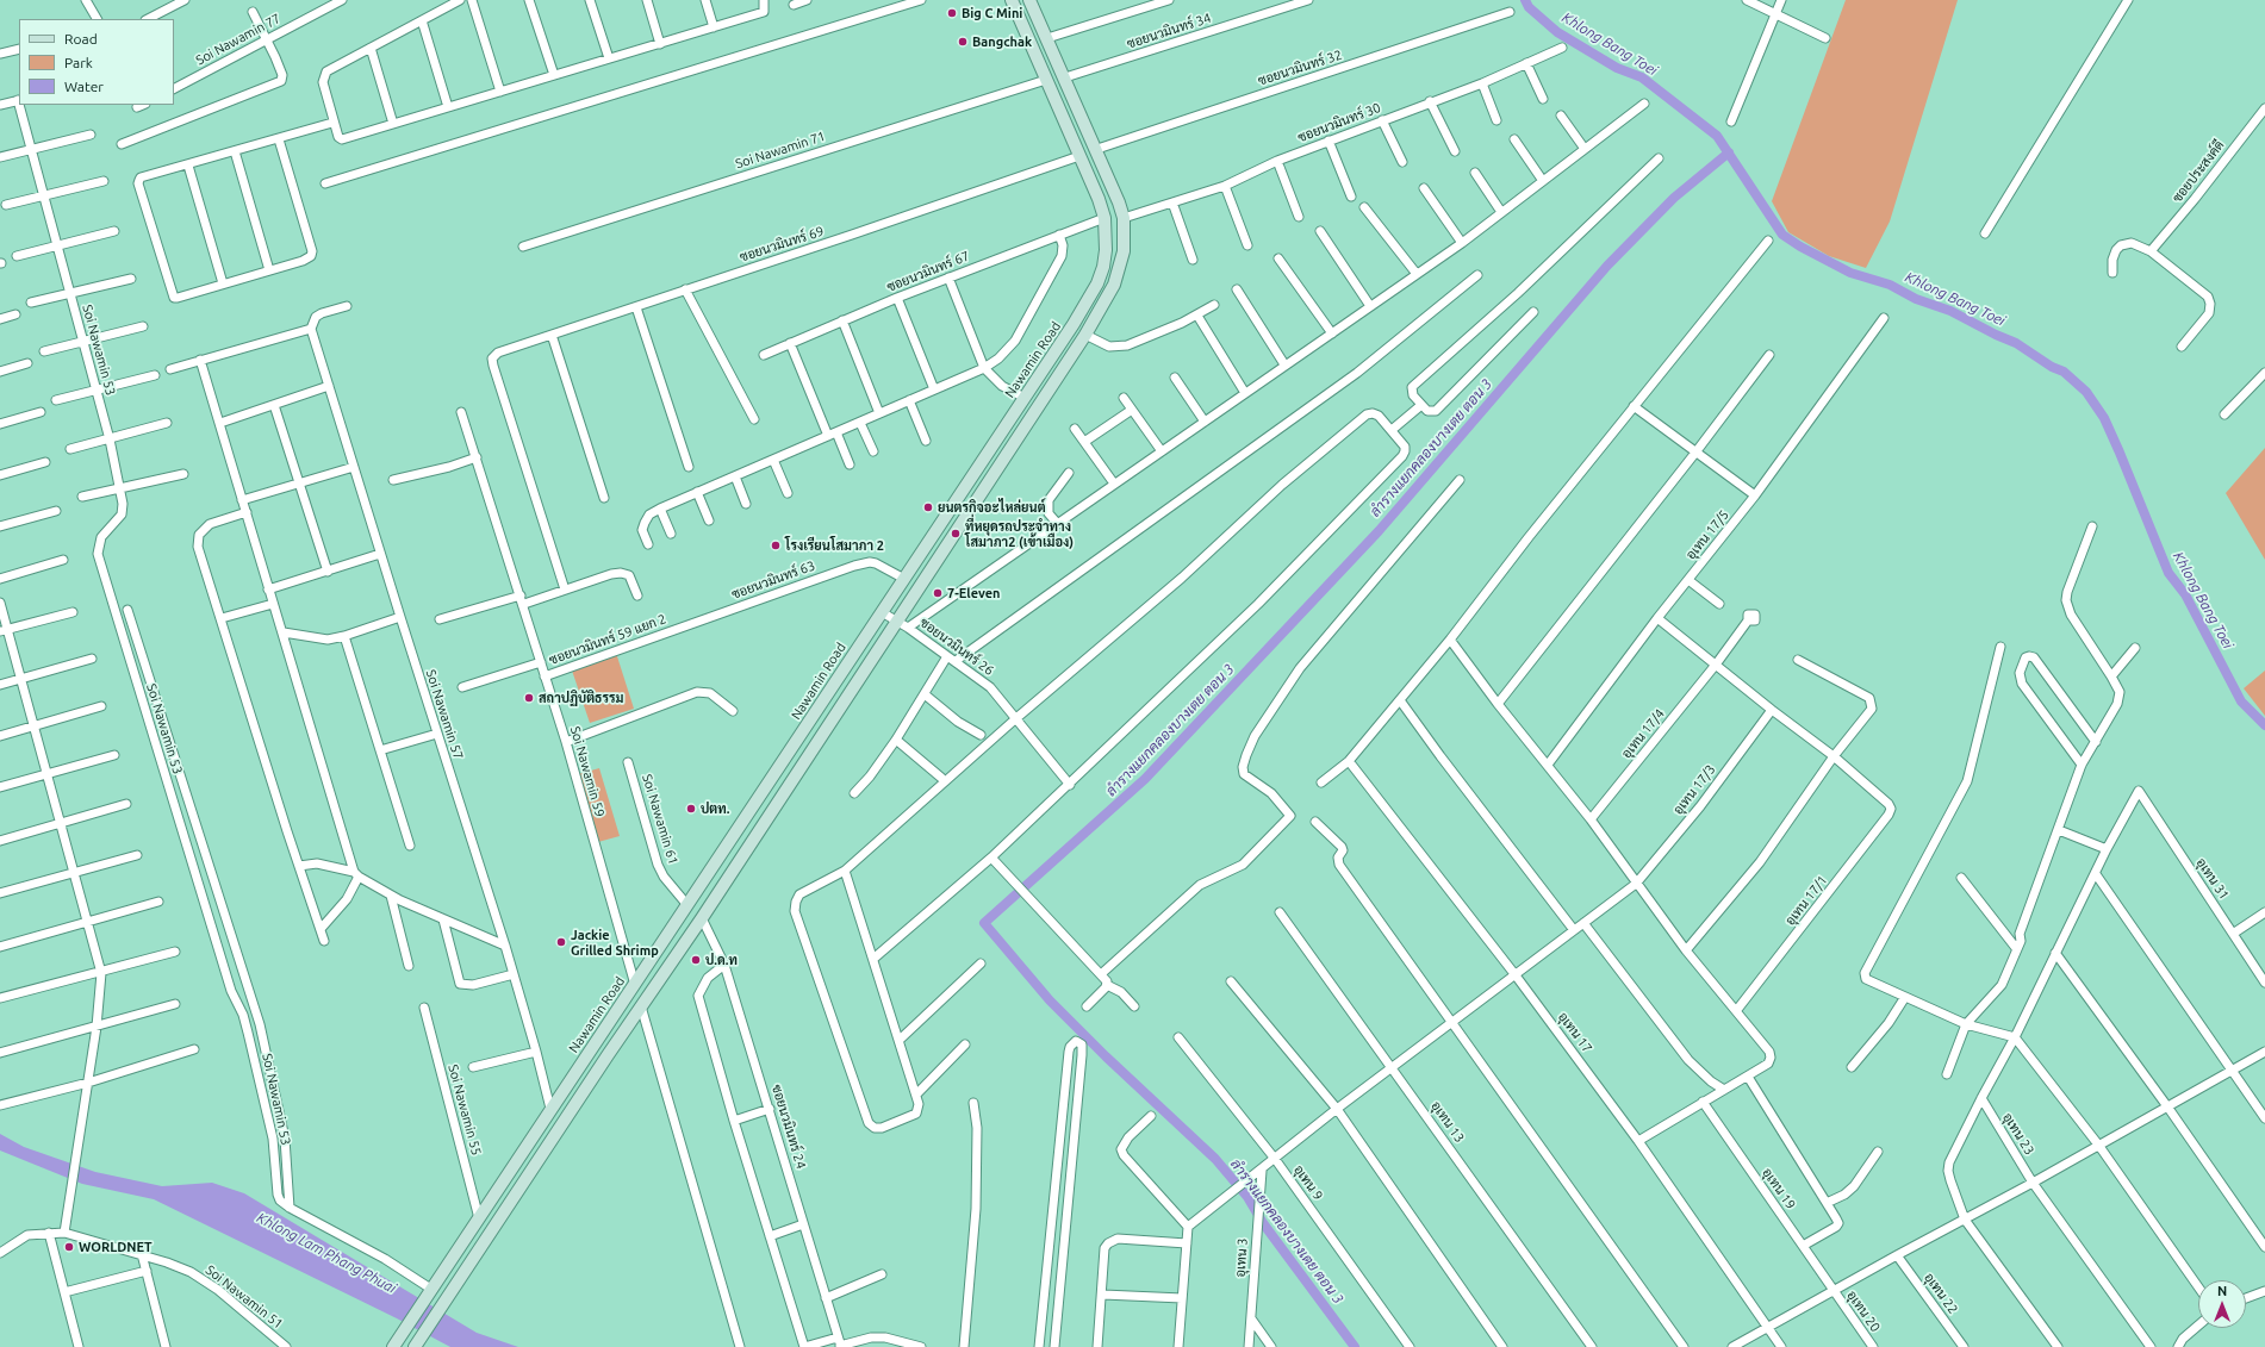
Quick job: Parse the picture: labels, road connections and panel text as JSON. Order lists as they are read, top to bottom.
{
  "streets": {
    "main road": ["Nawamin Road"],
    "street": [
      "ซอยนวมินทร์ 34",
      "Soi Nawamin 77",
      "ซอยนวมินทร์ 32",
      "ซอยนวมินทร์ 30",
      "Soi Nawamin 71",
      "ซอยประสงค์ดี",
      "ซอยนวมินทร์ 69",
      "ซอยนวมินทร์ 67",
      "Soi Nawamin 53",
      "อุเทน 17/5",
      "ซอยนวมินทร์ 63",
      "ซอยนวมินทร์ 59 แยก 2",
      "ซอยนวมินทร์ 26",
      "Soi Nawamin 57",
      "อุเทน 17/4",
      "Soi Nawamin 59",
      "อุเทน 17/3",
      "Soi Nawamin 61",
      "อุเทน 31",
      "อุเทน 17/1",
      "อุเทน 17",
      "Soi Nawamin 55",
      "อุเทน 13",
      "ซอยนวมินทร์ 24",
      "อุเทน 23",
      "อุเทน 9",
      "อุเทน 19",
      "อุเทน 3",
      "อุเทน 22",
      "Soi Nawamin 51",
      "อุเทน 20"
    ]
  },
  "crossings": [
    ["Soi Nawamin 71", "Nawamin Road"],
    ["ซอยนวมินทร์ 69", "Nawamin Road"],
    ["ซอยนวมินทร์ 67", "Nawamin Road"],
    ["Soi Nawamin 53", "Nawamin Road"],
    ["Nawamin Road", "ซอยนวมินทร์ 63"],
    ["Nawamin Road", "ซอยนวมินทร์ 26"],
    ["Nawamin Road", "Soi Nawamin 57"],
    ["Nawamin Road", "Soi Nawamin 59"],
    ["Nawamin Road", "Soi Nawamin 61"],
    ["Nawamin Road", "Soi Nawamin 55"],
    ["ซอยนวมินทร์ 63", "ซอยนวมินทร์ 59 แยก 2"],
    ["ซอยนวมินทร์ 59 แยก 2", "Soi Nawamin 59"],
    ["อุเทน 17/3", "อุเทน 17"],
    ["อุเทน 17/3", "อุเทน 13"],
    ["อุเทน 17/3", "อุเทน 9"],
    ["อุเทน 17/3", "อุเทน 3"],
    ["อุเทน 19", "อุเทน 20"]
  ],
  "water": ["Khlong Bang Toei", "ลำรางแยกคลองบางเตย ตอน 3", "Khlong Lam Phang Phuai"],
  "places": [
    "Big C Mini",
    "Bangchak",
    "ยนตรกิจอะไหล่ยนต์",
    "ที่หยุดรถประจำทาง โสมาภา2 (เข้าเมือง)",
    "โรงเรียนโสมาภา 2",
    "7-Eleven",
    "สถาปฏิบัติธรรม",
    "ปตท.",
    "Jackie Grilled Shrimp",
    "ป.ด.ท",
    "WORLDNET"
  ],
  "legend": ["Road", "Park", "Water"],
  "north": "top"
}
